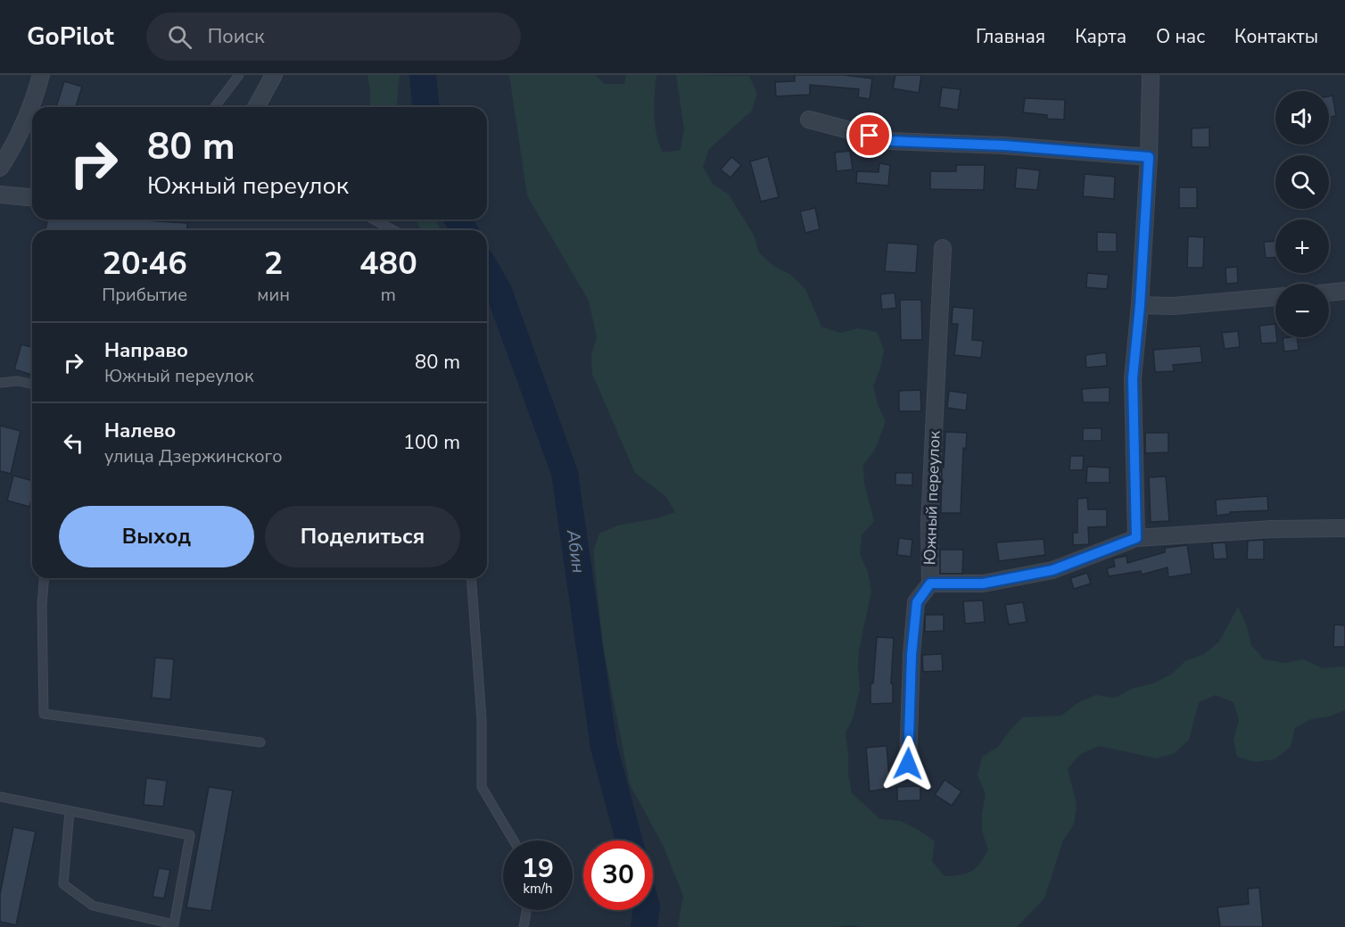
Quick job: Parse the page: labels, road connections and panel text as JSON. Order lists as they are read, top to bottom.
{
  "streets": {
    "street": ["Южный переулок"]
  },
  "water": ["Абин"],
  "page": {
    "header": "GoPilot",
    "search": "Поиск",
    "nav": [
      "Главная",
      "Карта",
      "О нас",
      "Контакты"
    ],
    "map_buttons": ["+", "−"],
    "turn": ["80 m", "Южный переулок"],
    "eta": [
      "20:46",
      "Прибытие",
      "2",
      "мин",
      "480",
      "m"
    ],
    "list": [
      {
        "name": "Направо",
        "note": "Южный переулок",
        "value": "80 m"
      },
      {
        "name": "Налево",
        "note": "улица Дзержинского",
        "value": "100 m"
      }
    ],
    "buttons": ["Выход", "Поделиться"],
    "speed": "19 km/h",
    "limit": "30"
  }
}
